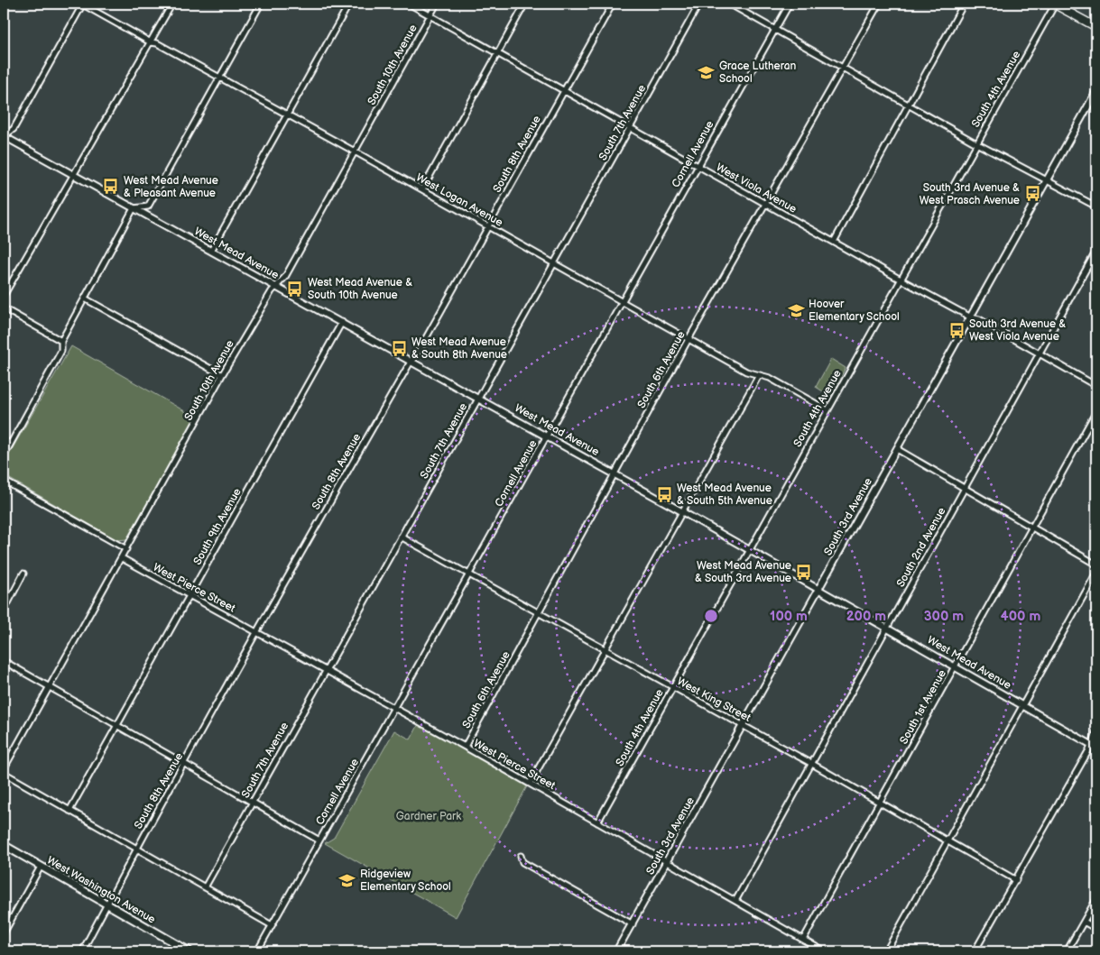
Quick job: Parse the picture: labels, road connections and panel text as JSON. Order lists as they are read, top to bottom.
{
  "streets": {
    "main road": ["West Washington Avenue"],
    "street": [
      "South 10th Avenue",
      "South 4th Avenue",
      "South 7th Avenue",
      "South 8th Avenue",
      "Cornell Avenue",
      "West Viola Avenue",
      "West Logan Avenue",
      "West Mead Avenue",
      "South 6th Avenue",
      "South 3rd Avenue",
      "South 9th Avenue",
      "South 2nd Avenue",
      "West Pierce Street",
      "West King Street",
      "South 1st Avenue"
    ]
  },
  "crossings": [
    ["South 10th Avenue", "West Viola Avenue"],
    ["South 10th Avenue", "West Logan Avenue"],
    ["South 10th Avenue", "West Mead Avenue"],
    ["South 10th Avenue", "West Pierce Street"],
    ["South 4th Avenue", "West Viola Avenue"],
    ["South 4th Avenue", "West Logan Avenue"],
    ["South 4th Avenue", "West Mead Avenue"],
    ["South 4th Avenue", "West Pierce Street"],
    ["South 4th Avenue", "West King Street"],
    ["South 7th Avenue", "West Viola Avenue"],
    ["South 7th Avenue", "West Logan Avenue"],
    ["South 7th Avenue", "West Mead Avenue"],
    ["South 7th Avenue", "West Pierce Street"],
    ["South 7th Avenue", "West King Street"],
    ["South 8th Avenue", "West Viola Avenue"],
    ["South 8th Avenue", "West Logan Avenue"],
    ["South 8th Avenue", "West Mead Avenue"],
    ["South 8th Avenue", "West Pierce Street"],
    ["South 8th Avenue", "West Washington Avenue"],
    ["Cornell Avenue", "West Viola Avenue"],
    ["Cornell Avenue", "West Logan Avenue"],
    ["Cornell Avenue", "West Mead Avenue"],
    ["Cornell Avenue", "West Pierce Street"],
    ["Cornell Avenue", "West King Street"],
    ["West Viola Avenue", "South 6th Avenue"],
    ["West Viola Avenue", "South 3rd Avenue"],
    ["West Viola Avenue", "South 2nd Avenue"],
    ["West Logan Avenue", "South 6th Avenue"],
    ["West Mead Avenue", "South 6th Avenue"],
    ["West Mead Avenue", "South 3rd Avenue"],
    ["West Mead Avenue", "South 9th Avenue"],
    ["West Mead Avenue", "South 2nd Avenue"],
    ["West Mead Avenue", "South 1st Avenue"],
    ["South 6th Avenue", "West Pierce Street"],
    ["South 6th Avenue", "West King Street"],
    ["South 3rd Avenue", "West Pierce Street"],
    ["South 3rd Avenue", "West King Street"],
    ["South 9th Avenue", "West Pierce Street"],
    ["South 2nd Avenue", "West Pierce Street"],
    ["South 2nd Avenue", "West King Street"],
    ["West Pierce Street", "South 1st Avenue"],
    ["West King Street", "South 1st Avenue"]
  ],
  "parks": ["Gardner Park"],
  "places": {
    "school or university": ["Grace Lutheran School", "Hoover Elementary School", "Ridgeview Elementary School"],
    "bus stop": [
      "West Mead Avenue & Pleasant Avenue",
      "South 3rd Avenue & West Prasch Avenue",
      "West Mead Avenue & South 10th Avenue",
      "South 3rd Avenue & West Viola Avenue",
      "West Mead Avenue & South 8th Avenue",
      "West Mead Avenue & South 5th Avenue",
      "West Mead Avenue & South 3rd Avenue"
    ]
  },
  "rings": [
    "100 m",
    "200 m",
    "300 m",
    "400 m"
  ]
}
